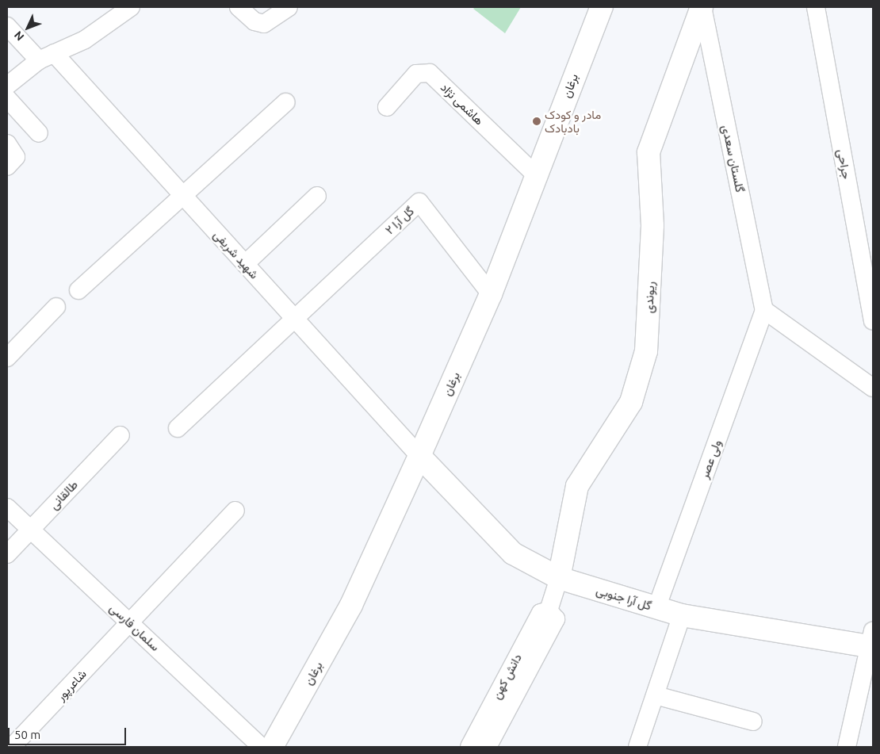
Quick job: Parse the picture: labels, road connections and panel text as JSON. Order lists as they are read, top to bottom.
{
  "streets": {
    "street": [
      "برغان",
      "هاشمی نژاد",
      "گلستان سعدی",
      "جراحی",
      "گل آرا ۲",
      "شهید شریفی",
      "ریوندی",
      "ولی عصر",
      "طالقانی",
      "گل آرا جنوبی",
      "سلمان فارسی",
      "دانش کهن",
      "شاعرپور"
    ]
  },
  "crossings": [
    ["برغان", "هاشمی نژاد"],
    ["برغان", "گل آرا ۲"],
    ["برغان", "شهید شریفی"],
    ["برغان", "گل آرا جنوبی"],
    ["گلستان سعدی", "ریوندی"],
    ["گلستان سعدی", "ولی عصر"],
    ["گل آرا ۲", "شهید شریفی"],
    ["شهید شریفی", "گل آرا جنوبی"],
    ["ریوندی", "گل آرا جنوبی"],
    ["ریوندی", "دانش کهن"],
    ["ولی عصر", "گل آرا جنوبی"],
    ["طالقانی", "سلمان فارسی"],
    ["گل آرا جنوبی", "دانش کهن"],
    ["سلمان فارسی", "شاعرپور"]
  ],
  "places": ["مادر و کودک بادبادک"],
  "scale_bar": "50 m",
  "north": "bottom left"
}
